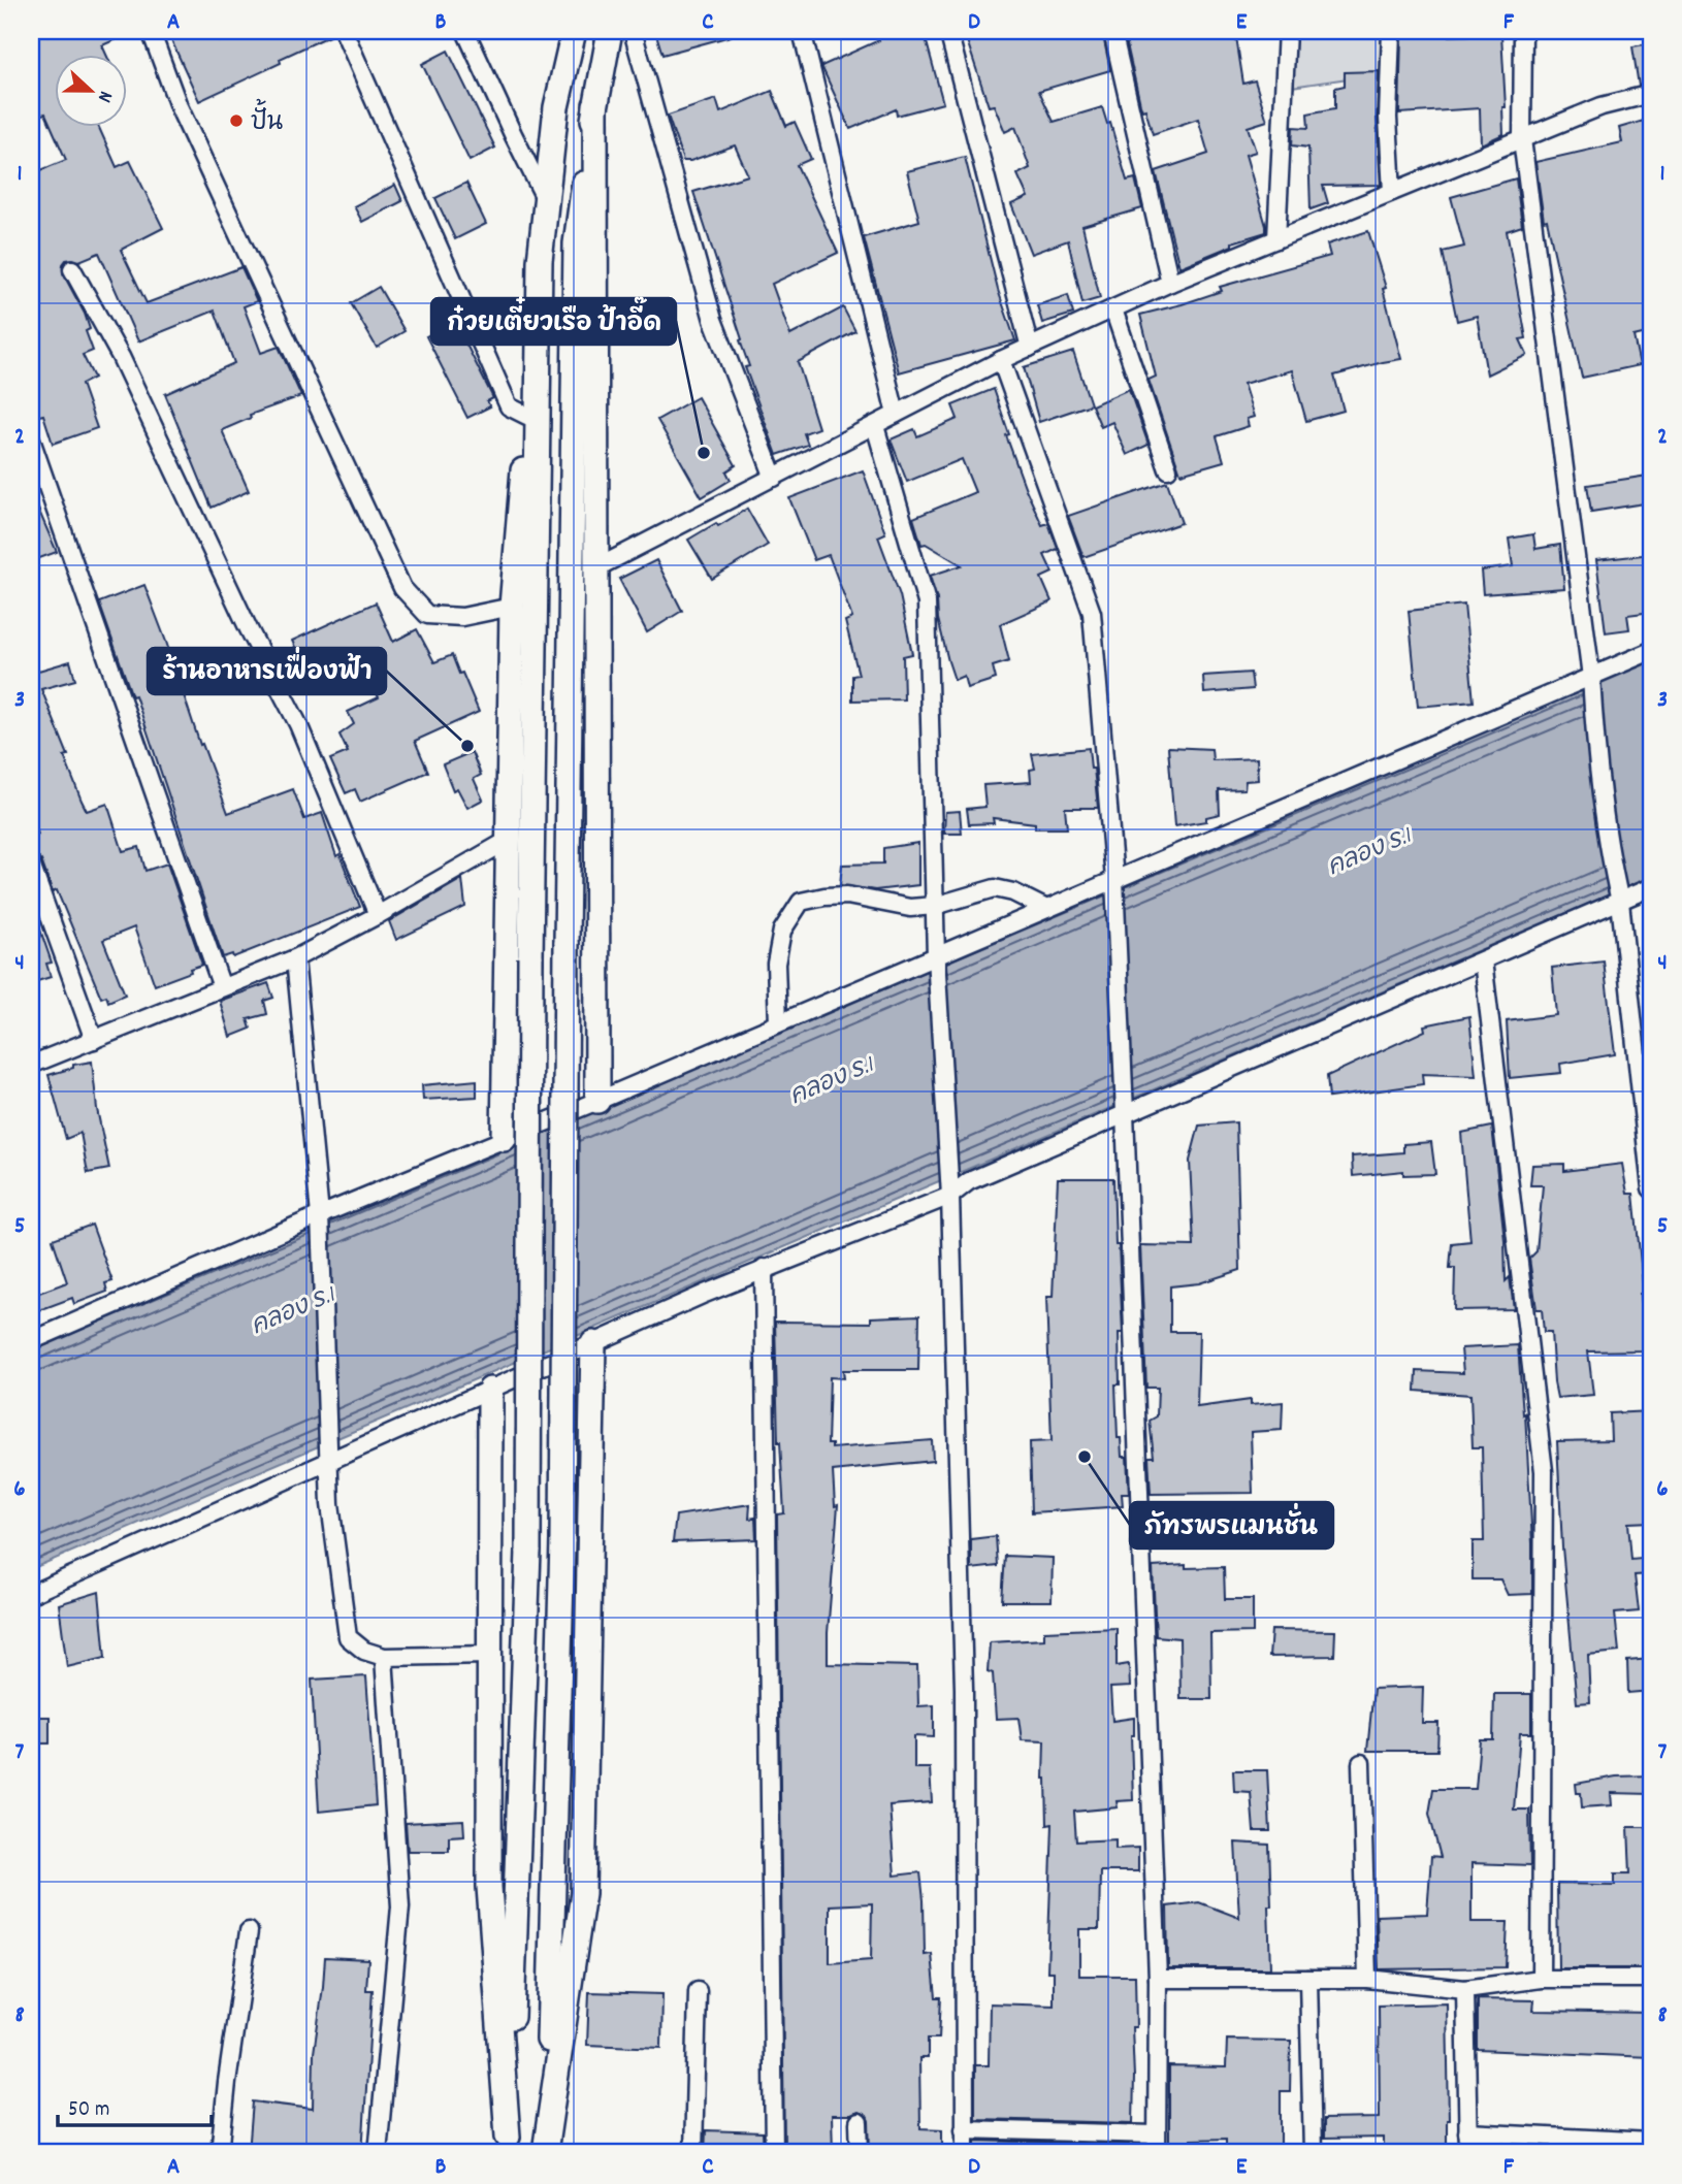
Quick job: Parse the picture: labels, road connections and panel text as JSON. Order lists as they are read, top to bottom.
{
  "water": ["คลอง ร.1"],
  "places": [
    "ปั้น",
    "ก๋วยเตี๋ยวเรือ ป้าอี๊ด",
    "ร้านอาหารเฟื่องฟ้า",
    "ภัทรพรแมนชั่น"
  ],
  "scale_bar": "50 m",
  "north": "right",
  "grid": {
    "columns": [
      "A",
      "B",
      "C",
      "D",
      "E",
      "F"
    ],
    "rows": [
      "1",
      "2",
      "3",
      "4",
      "5",
      "6",
      "7",
      "8"
    ]
  }
}
